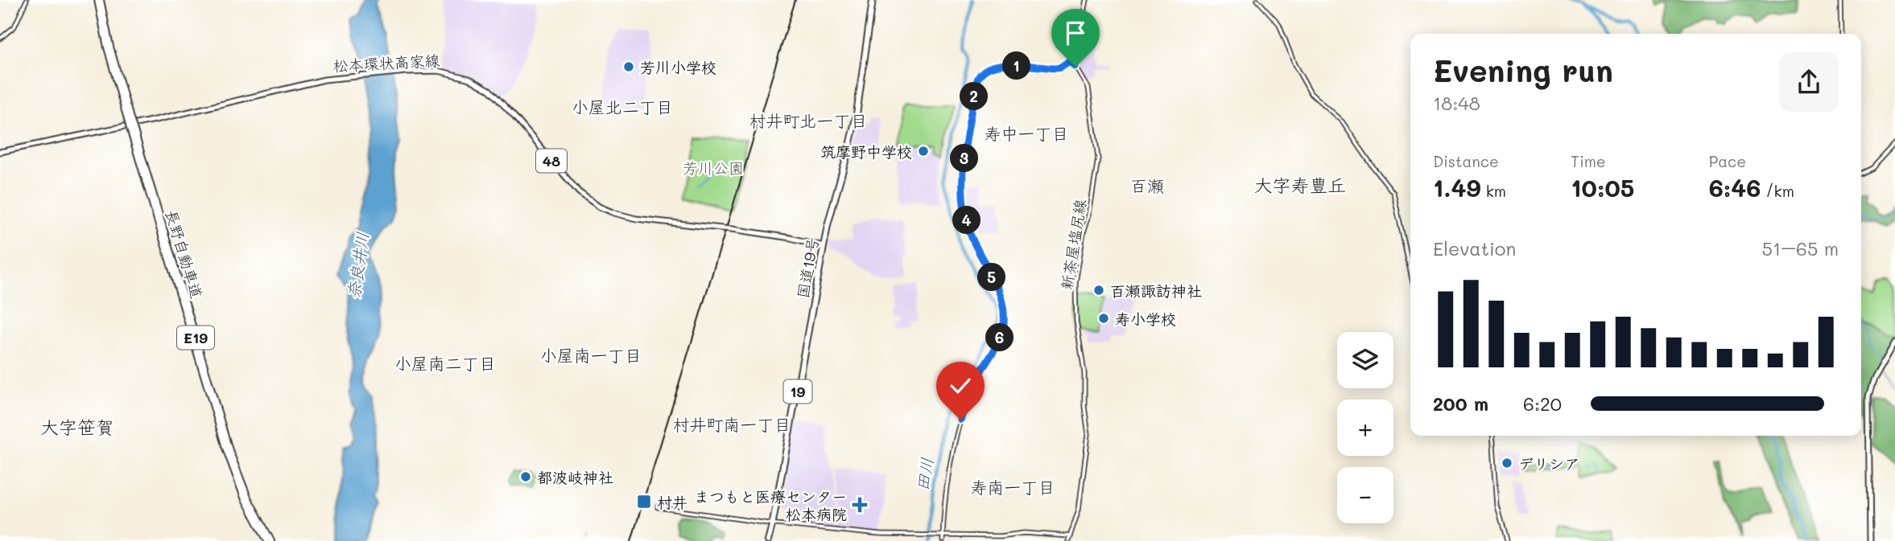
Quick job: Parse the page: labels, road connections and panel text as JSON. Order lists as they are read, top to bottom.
{
  "streets": {
    "highway": [
      "長野自動車道",
      "国道19号",
      "E19",
      "19"
    ],
    "main road": ["松本環状高家線", "48", "新茶屋塩尻線"]
  },
  "crossings": [
    ["松本環状高家線", "国道19号"]
  ],
  "districts": [
    "小屋北二丁目",
    "村井町北一丁目",
    "寿中一丁目",
    "百瀬",
    "大字寿豊丘",
    "小屋南一丁目",
    "小屋南二丁目",
    "村井町南一丁目",
    "大字笹賀",
    "寿南一丁目"
  ],
  "water": ["奈良井川", "田川"],
  "parks": ["芳川公園"],
  "places": {
    "other": [
      "芳川小学校",
      "筑摩野中学校",
      "百瀬諏訪神社",
      "寿小学校",
      "デリシア",
      "都波岐神社"
    ],
    "transit": ["村井"],
    "health": ["まつもと医療センター 松本病院"]
  },
  "page": {
    "heading": ["Evening run", "18:48"],
    "pins": [
      "1",
      "2",
      "3",
      "4",
      "5",
      "6"
    ],
    "stats": [
      ["Distance", "1.49 km"],
      ["Time", "10:05"],
      ["Pace", "6:46 /km"]
    ],
    "chart": ["Elevation", "51–65 m"],
    "map_buttons": ["+", "−"],
    "list": [
      {
        "name": "200 m",
        "note": "6:20"
      }
    ]
  }
}
